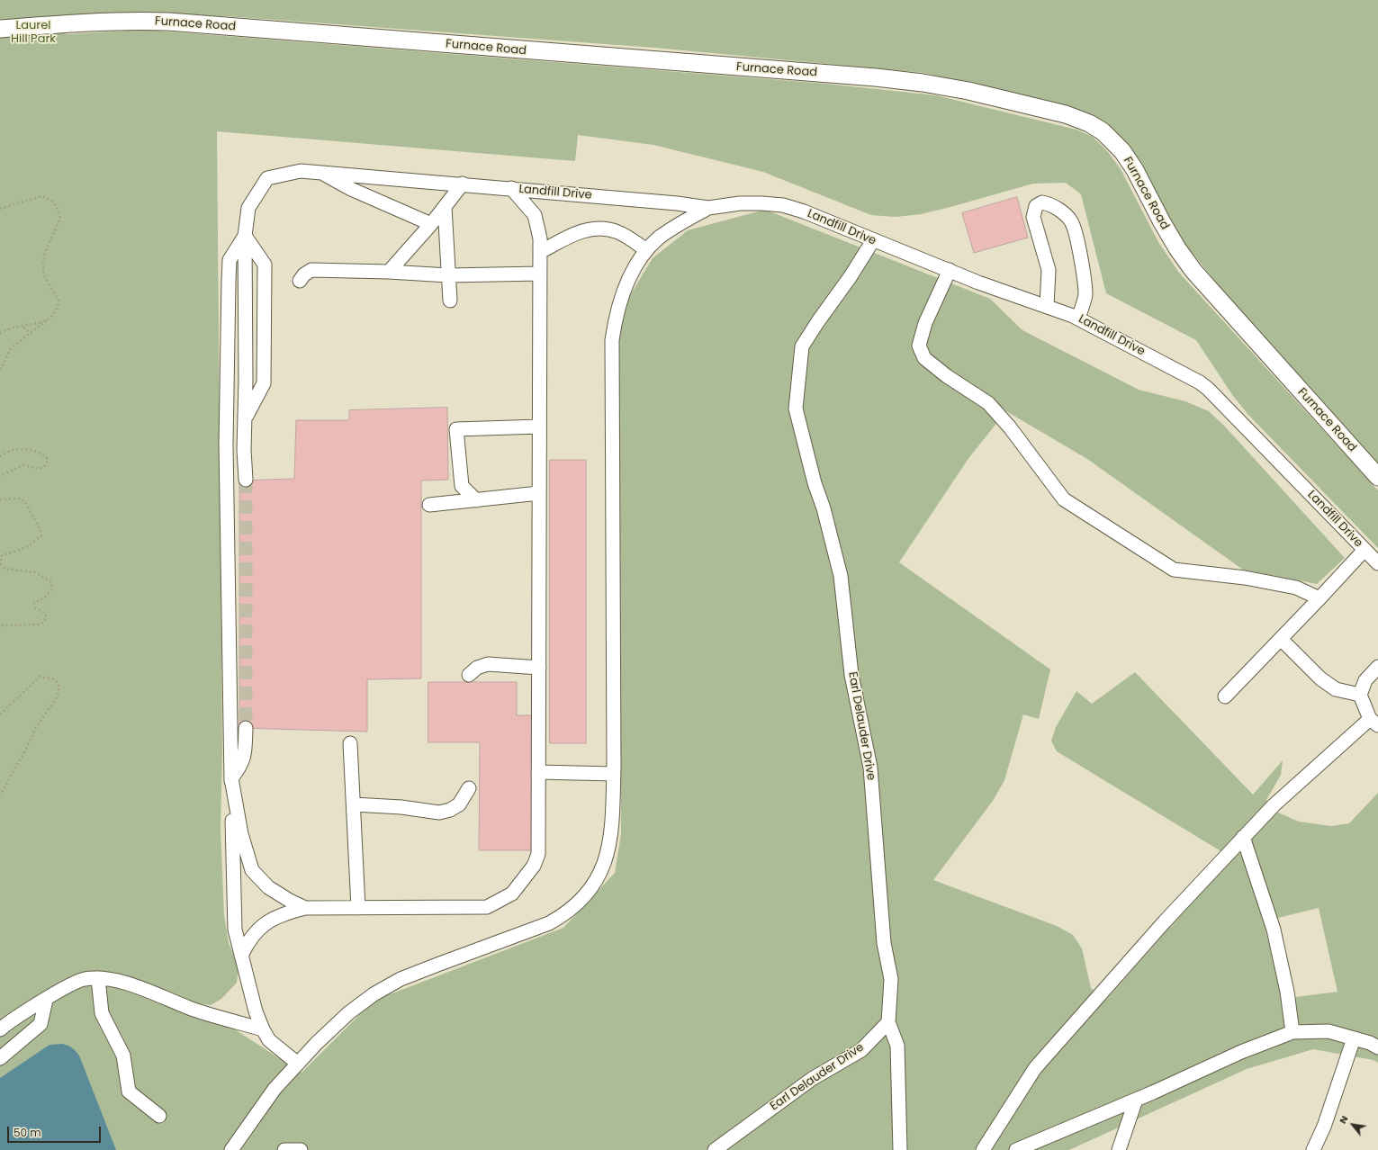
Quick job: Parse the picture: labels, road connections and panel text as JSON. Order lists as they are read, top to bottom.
{
  "streets": {
    "main road": ["Furnace Road"],
    "street": ["Landfill Drive", "Earl Delauder Drive"]
  },
  "crossings": [
    ["Landfill Drive", "Earl Delauder Drive"]
  ],
  "parks": ["Laurel Hill Park"],
  "scale_bar": "50 m",
  "north": "top left"
}
